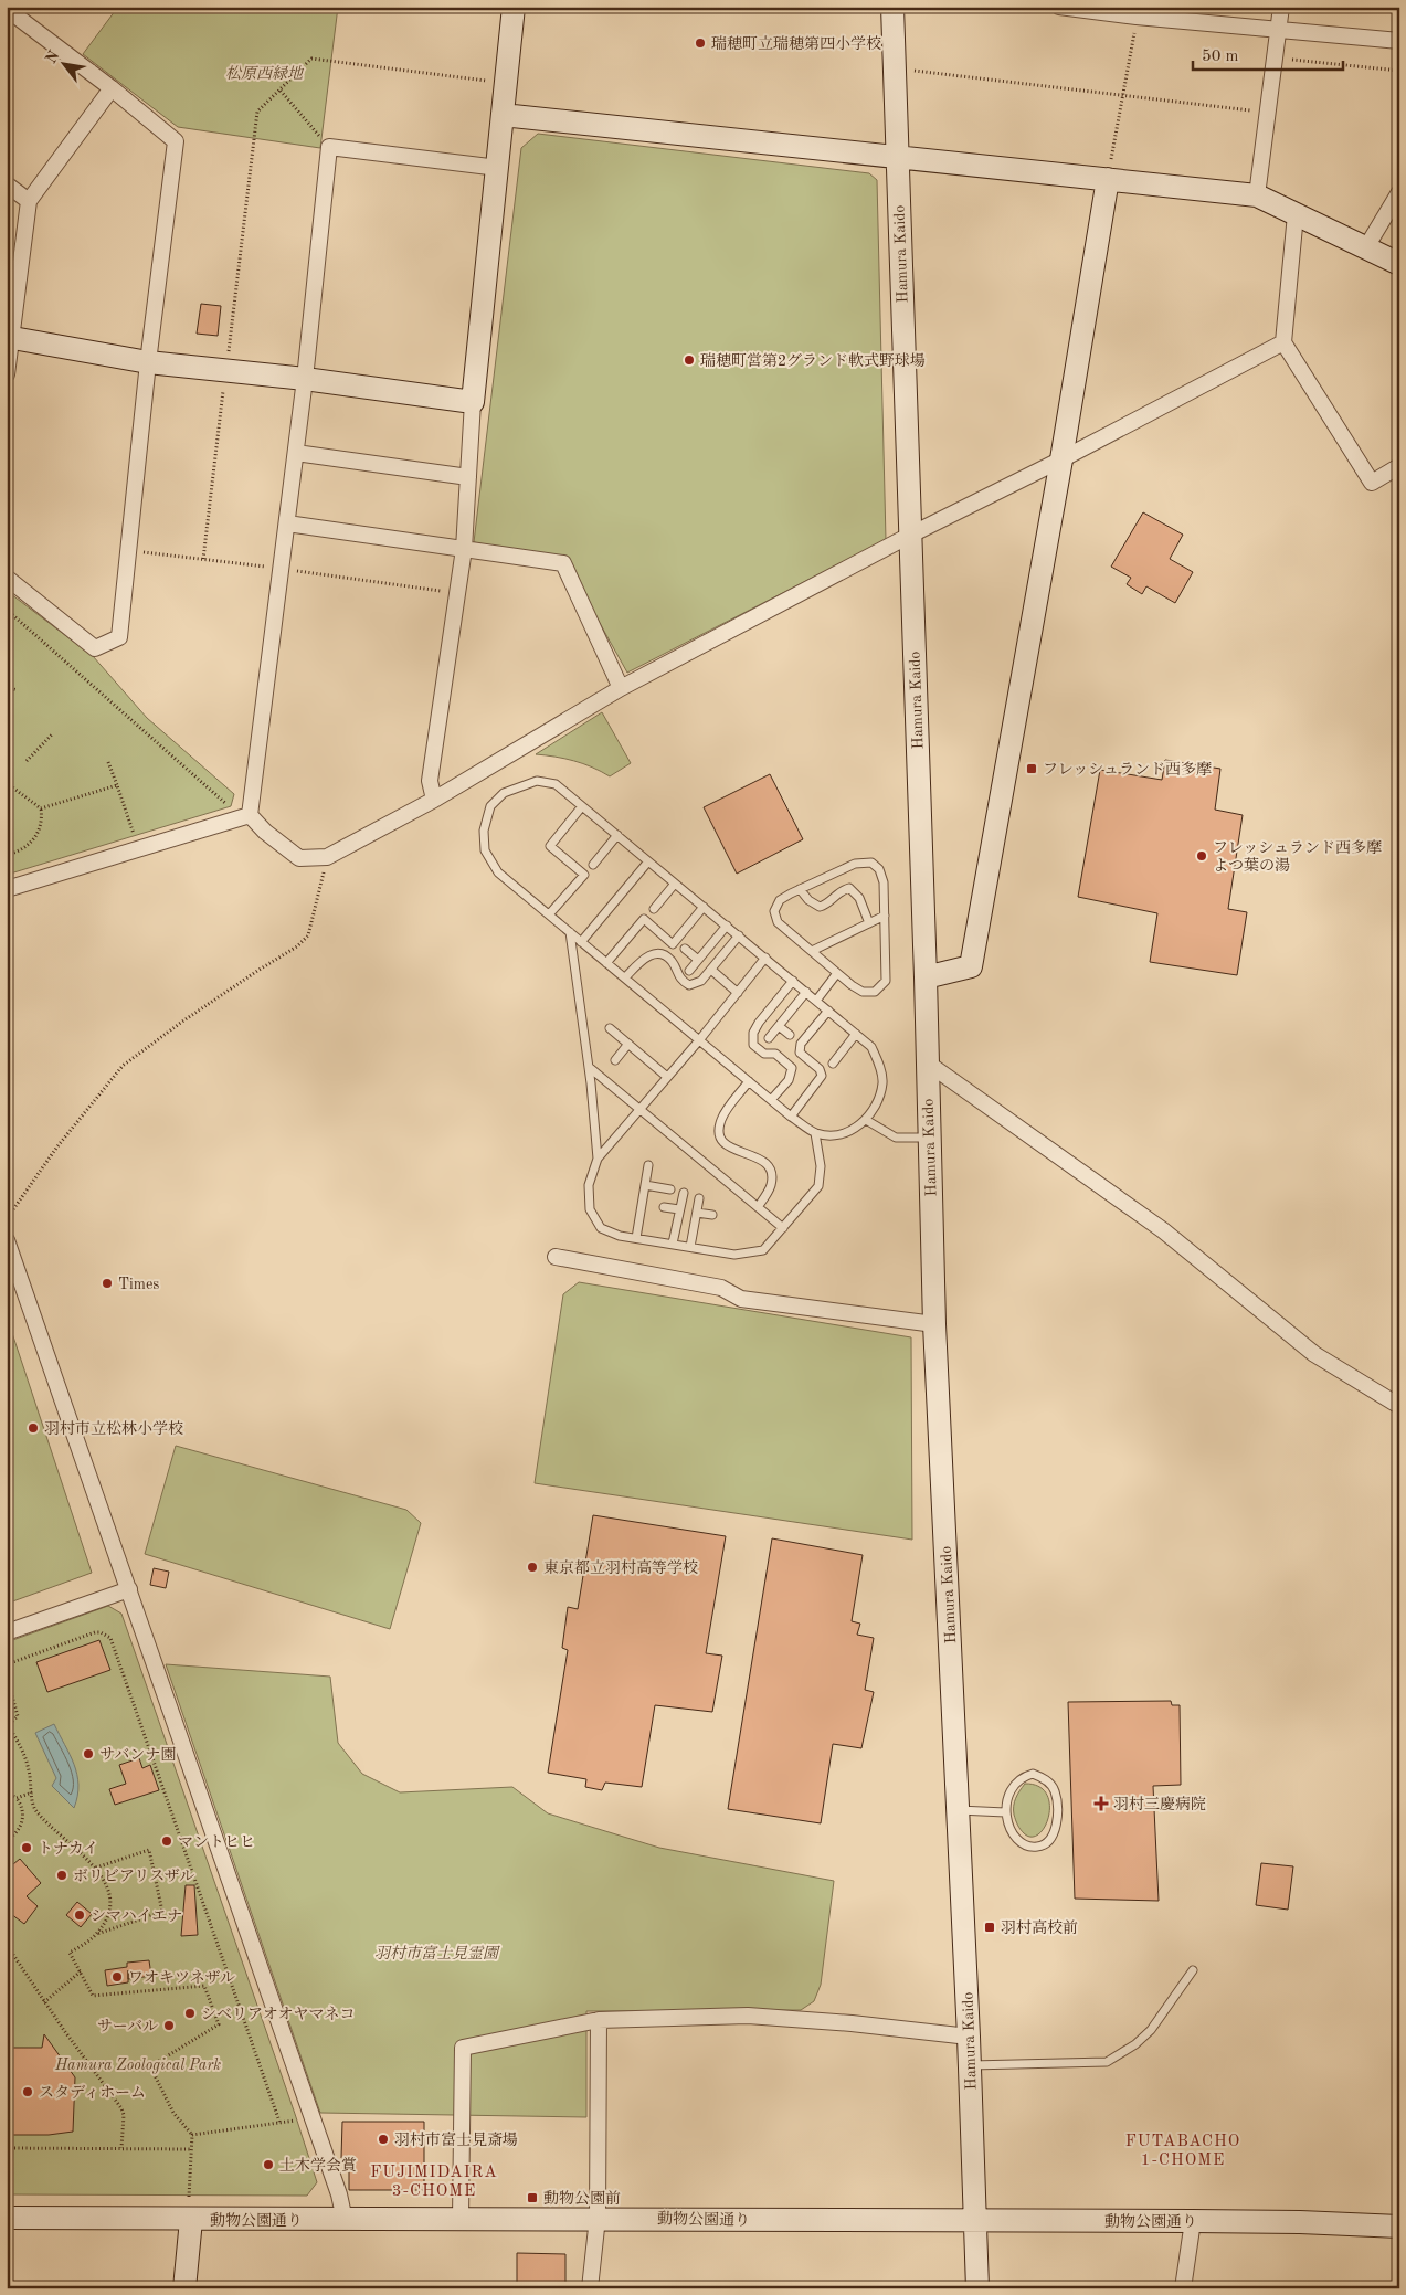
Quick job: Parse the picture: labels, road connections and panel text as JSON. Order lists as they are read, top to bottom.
{
  "streets": {
    "street": ["Hamura Kaido", "動物公園通り"]
  },
  "crossings": [
    ["Hamura Kaido", "動物公園通り"]
  ],
  "districts": ["FUTABACHO 1-CHOME", "FUJIMIDAIRA 3-CHOME"],
  "parks": ["松原西緑地", "羽村市富士見霊園", "Hamura Zoological Park"],
  "places": {
    "other": [
      "瑞穂町立瑞穂第四小学校",
      "瑞穂町営第2グランド軟式野球場",
      "フレッシュランド西多摩 よつ葉の湯",
      "Times",
      "羽村市立松林小学校",
      "東京都立羽村高等学校",
      "サバンナ園",
      "マントヒヒ",
      "トナカイ",
      "ボリビアリスザル",
      "シマハイエナ",
      "ワオキツネザル",
      "シベリアオオヤマネコ",
      "サーバル",
      "スタディホーム",
      "羽村市富士見斎場",
      "土木学会賞"
    ],
    "transit": ["フレッシュランド西多摩", "羽村高校前", "動物公園前"],
    "health": ["羽村三慶病院"]
  },
  "scale_bar": "50 m",
  "north": "top left"
}
